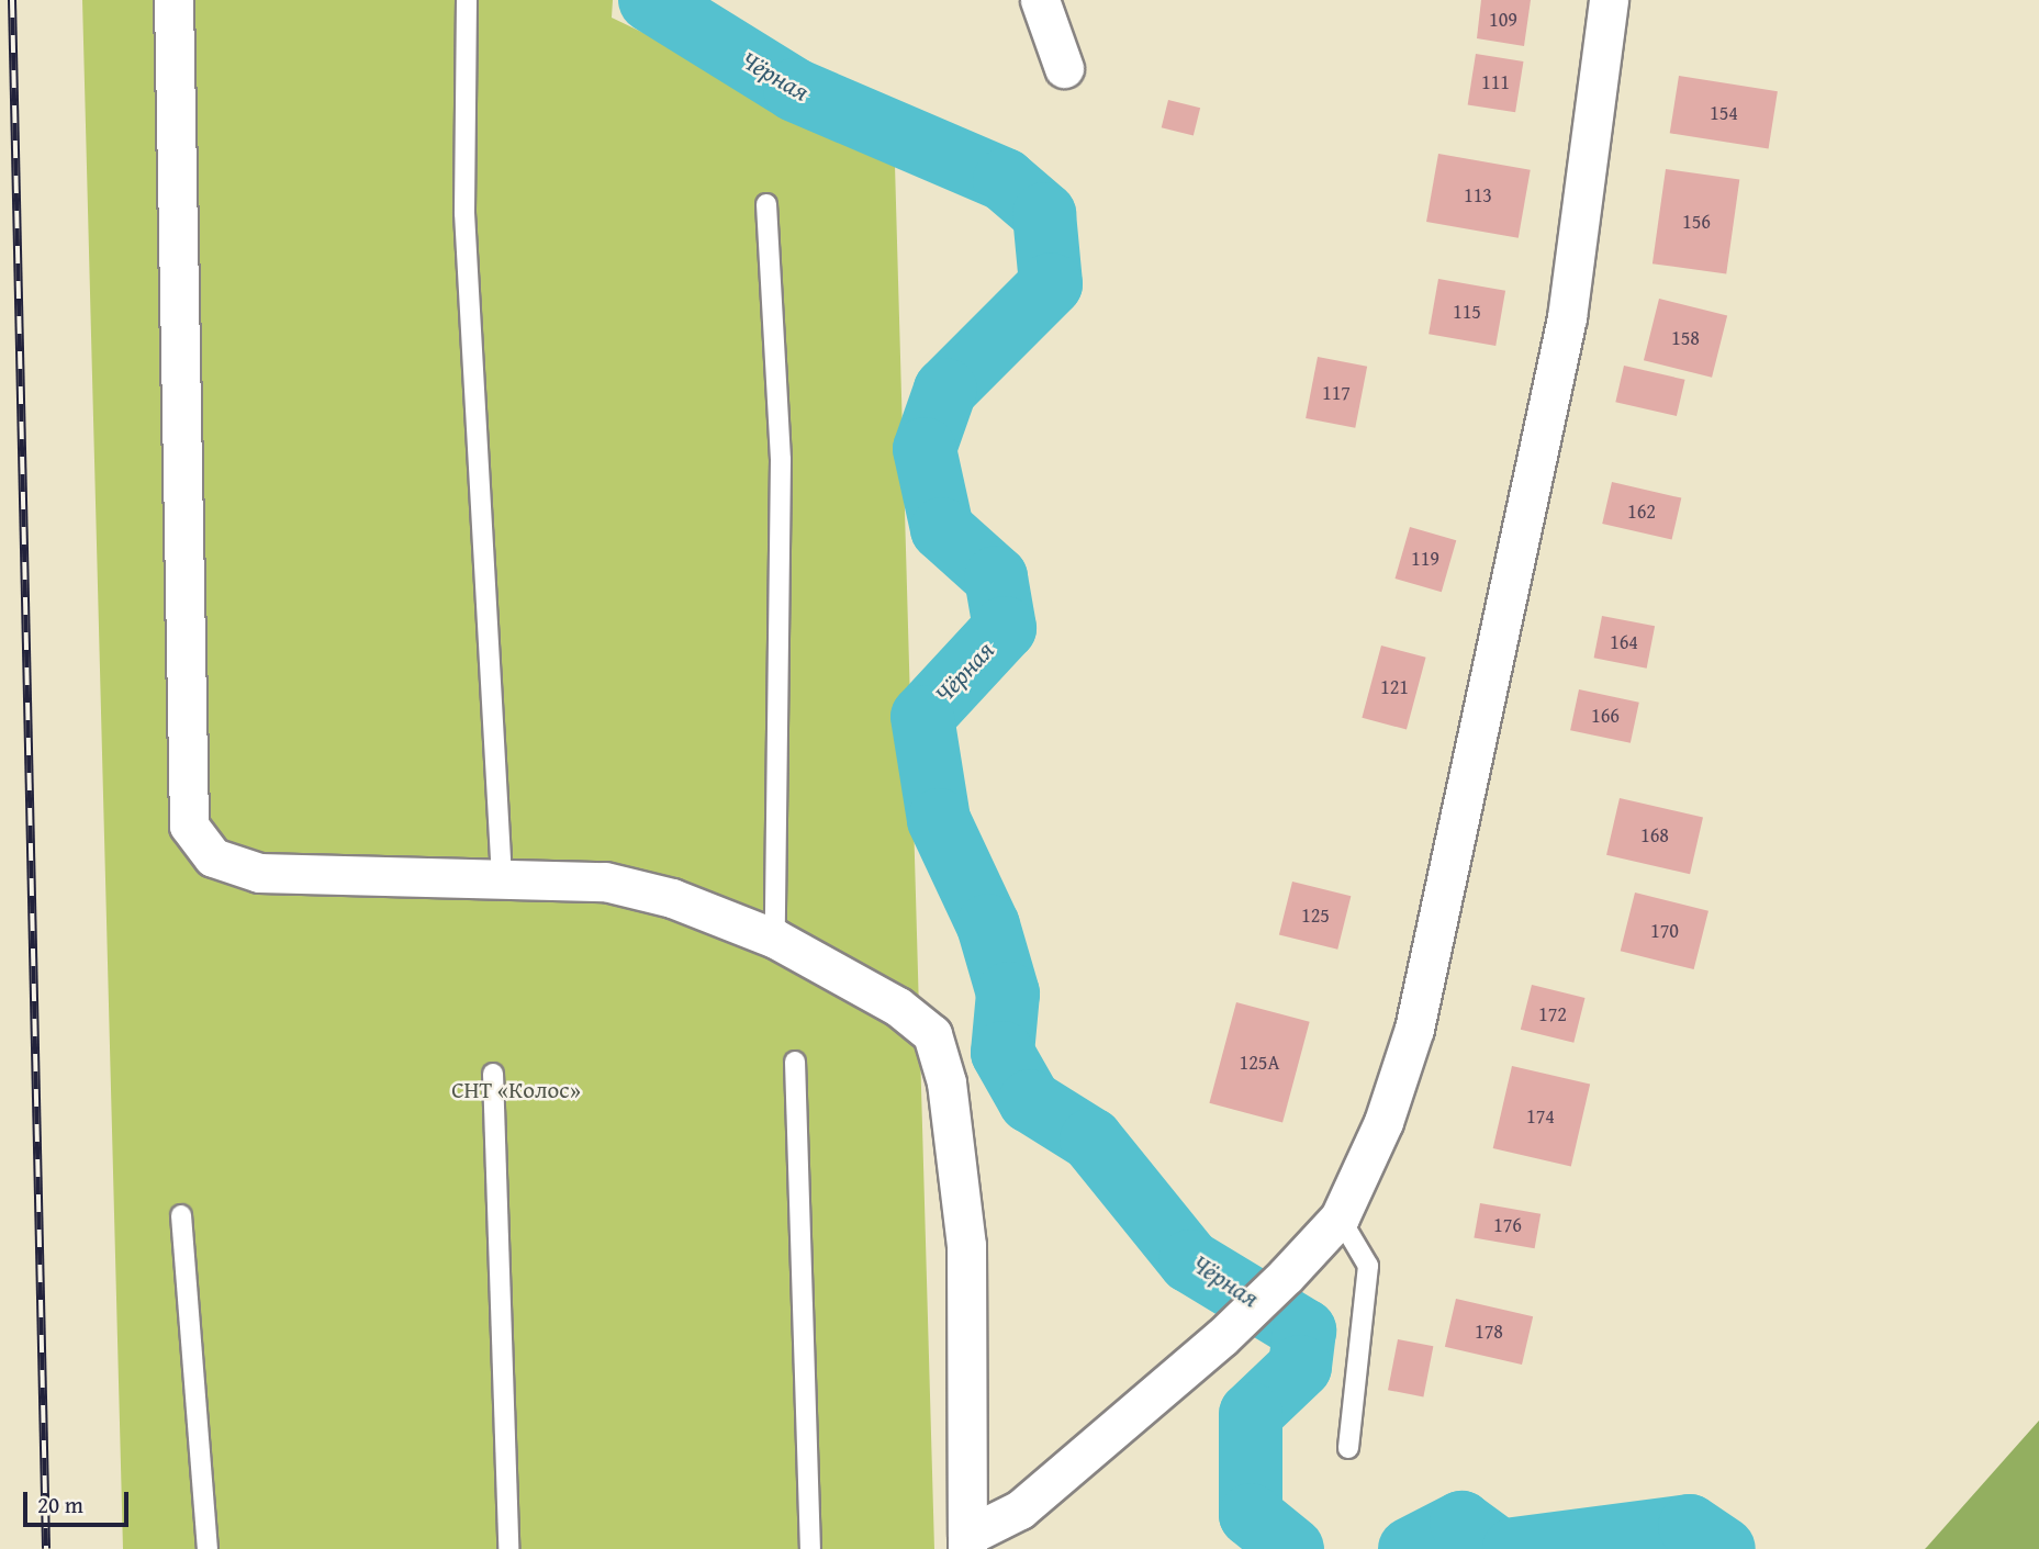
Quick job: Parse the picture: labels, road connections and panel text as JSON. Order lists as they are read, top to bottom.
{
  "water": ["Чёрная"],
  "parks": ["СНТ «Колос»"],
  "house_numbers": [
    "109",
    "111",
    "154",
    "113",
    "156",
    "115",
    "158",
    "117",
    "162",
    "119",
    "164",
    "121",
    "166",
    "168",
    "125",
    "170",
    "172",
    "125А",
    "174",
    "176",
    "178"
  ],
  "scale_bar": "20 m"
}
